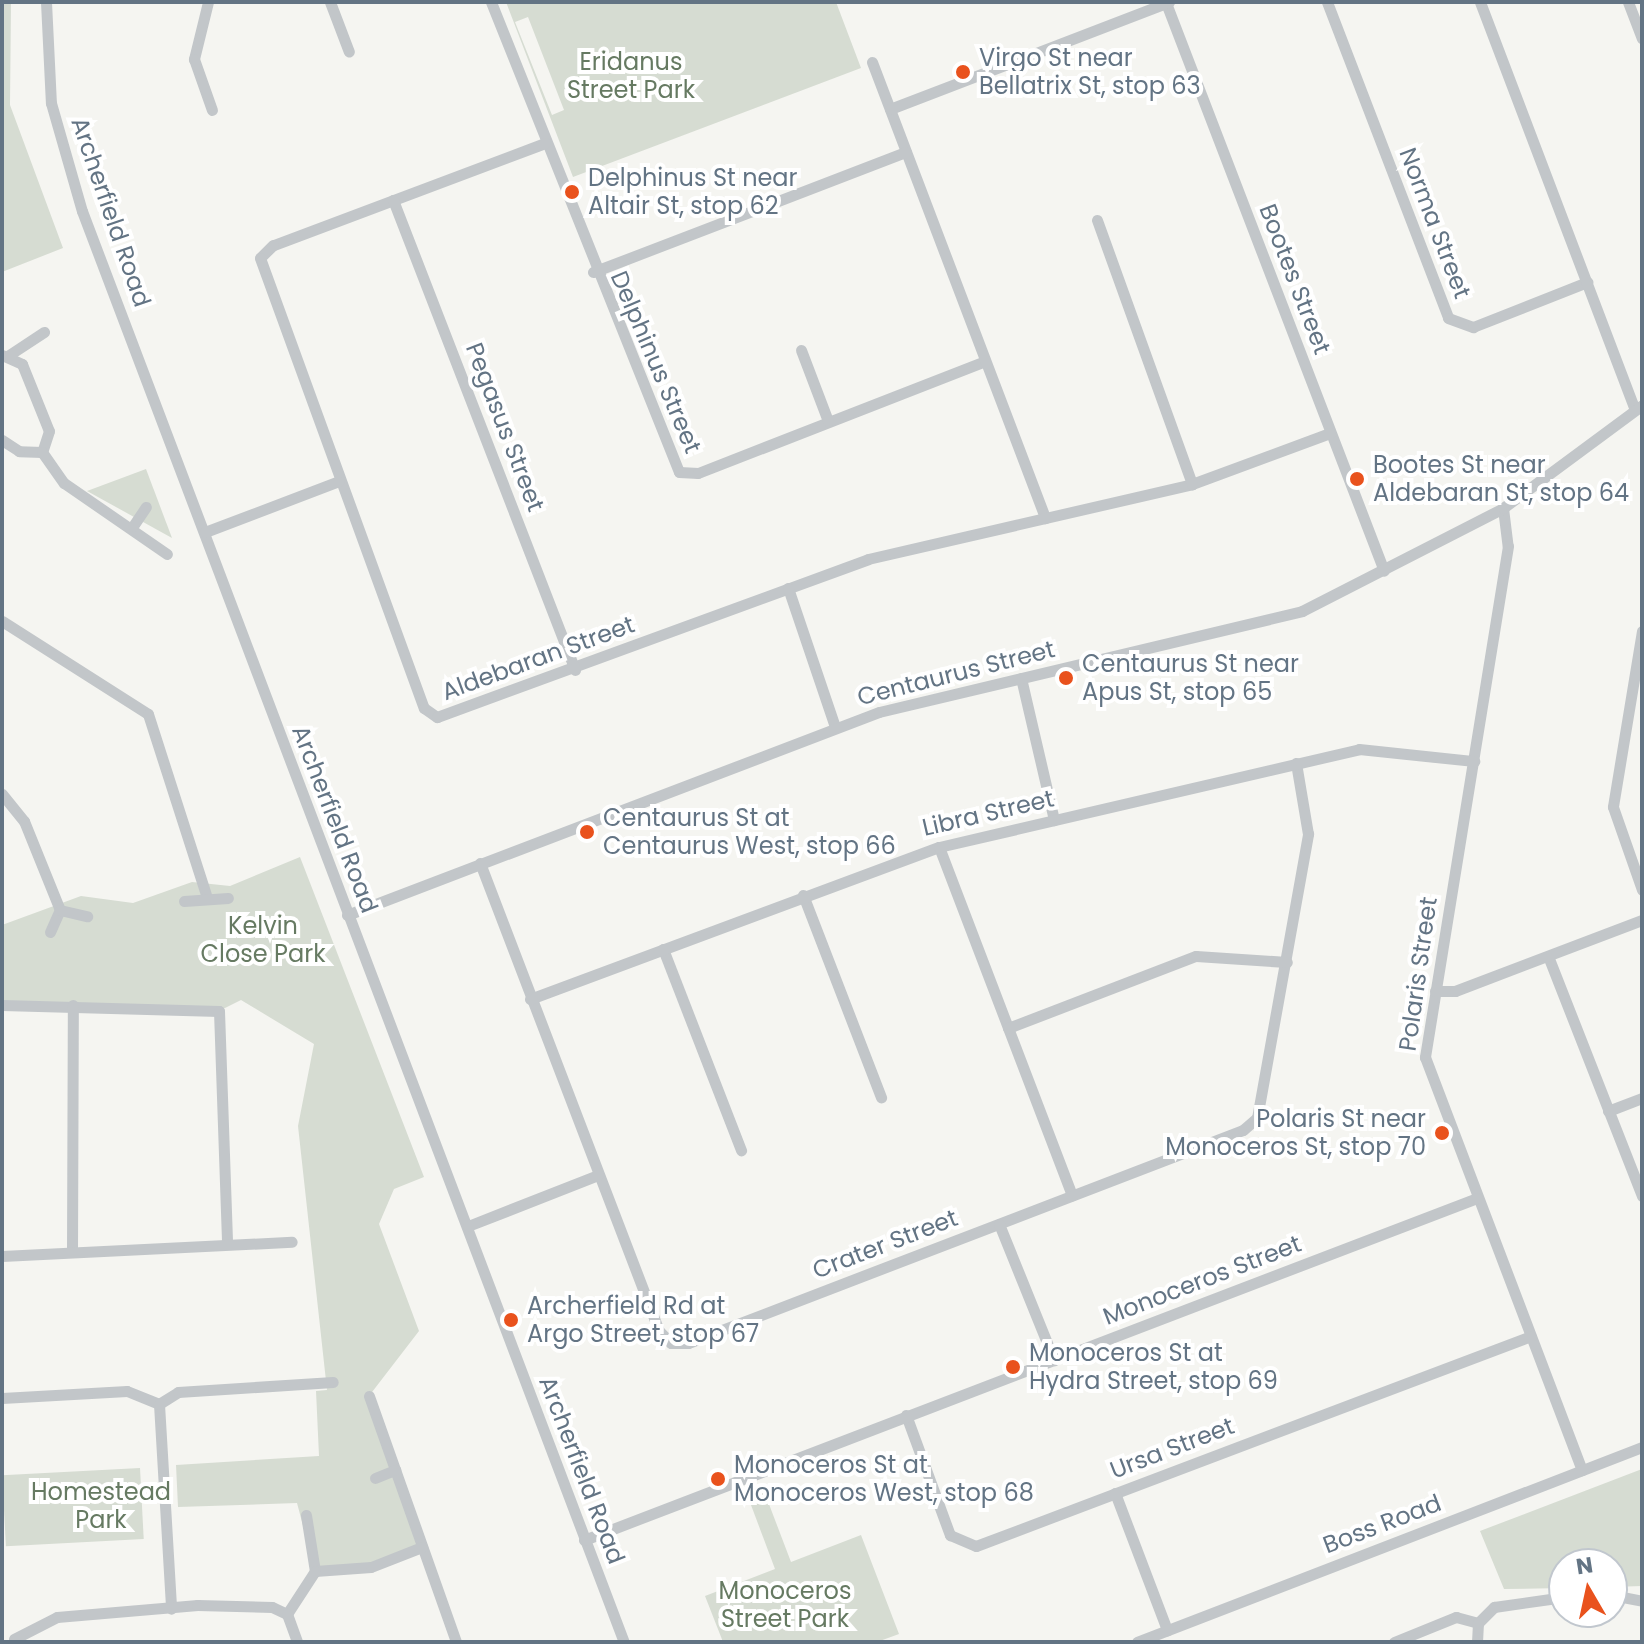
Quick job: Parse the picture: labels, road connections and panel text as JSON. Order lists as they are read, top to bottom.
{
  "streets": {
    "street": [
      "Archerfield Road",
      "Norma Street",
      "Bootes Street",
      "Delphinus Street",
      "Pegasus Street",
      "Aldebaran Street",
      "Centaurus Street",
      "Libra Street",
      "Polaris Street",
      "Crater Street",
      "Monoceros Street",
      "Ursa Street",
      "Boss Road"
    ]
  },
  "crossings": [
    ["Archerfield Road", "Centaurus Street"],
    ["Archerfield Road", "Monoceros Street"],
    ["Bootes Street", "Aldebaran Street"],
    ["Bootes Street", "Centaurus Street"],
    ["Delphinus Street", "Aldebaran Street"],
    ["Pegasus Street", "Aldebaran Street"],
    ["Centaurus Street", "Polaris Street"],
    ["Centaurus Street", "Crater Street"],
    ["Libra Street", "Polaris Street"],
    ["Libra Street", "Crater Street"],
    ["Polaris Street", "Monoceros Street"],
    ["Polaris Street", "Ursa Street"],
    ["Polaris Street", "Boss Road"],
    ["Monoceros Street", "Ursa Street"]
  ],
  "parks": [
    "Eridanus Street Park",
    "Kelvin Close Park",
    "Homestead Park",
    "Monoceros Street Park"
  ],
  "places": [
    "Virgo St near Bellatrix St, stop 63",
    "Delphinus St near Altair St, stop 62",
    "Bootes St near Aldebaran St, stop 64",
    "Centaurus St near Apus St, stop 65",
    "Centaurus St at Centaurus West, stop 66",
    "Polaris St near Monoceros St, stop 70",
    "Archerfield Rd at Argo Street, stop 67",
    "Monoceros St at Hydra Street, stop 69",
    "Monoceros St at Monoceros West, stop 68"
  ],
  "north": "top"
}
